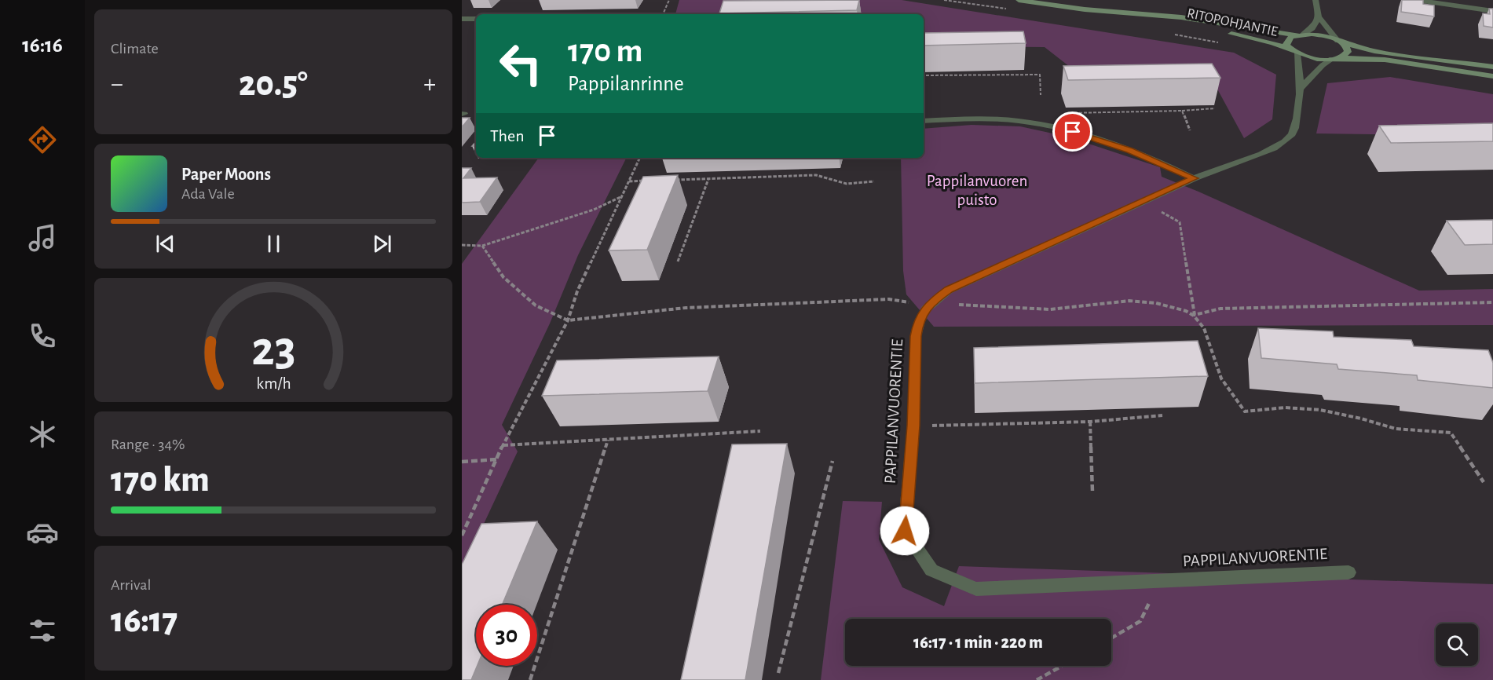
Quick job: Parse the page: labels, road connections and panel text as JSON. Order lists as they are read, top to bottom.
{
  "streets": {
    "main road": ["RITOPOHJANTIE"],
    "street": ["PAPPILANVUORENTIE"]
  },
  "crossings": [
    ["RITOPOHJANTIE", "PAPPILANVUORENTIE"]
  ],
  "parks": ["Pappilanvuoren puisto"],
  "page": {
    "tabs": "16:16",
    "tile": [
      "Climate",
      ["Range · 34%", "170 km"],
      ["Arrival", "16:17"]
    ],
    "turn": ["170 m", "Pappilanrinne"],
    "heat": ["−", "20.5°", "+"],
    "then": "Then",
    "song": ["Paper Moons", "Ada Vale"],
    "limit": "30",
    "trip": "16:17 · 1 min · 220 m",
    "gauge": ["23", "km/h"]
  }
}
